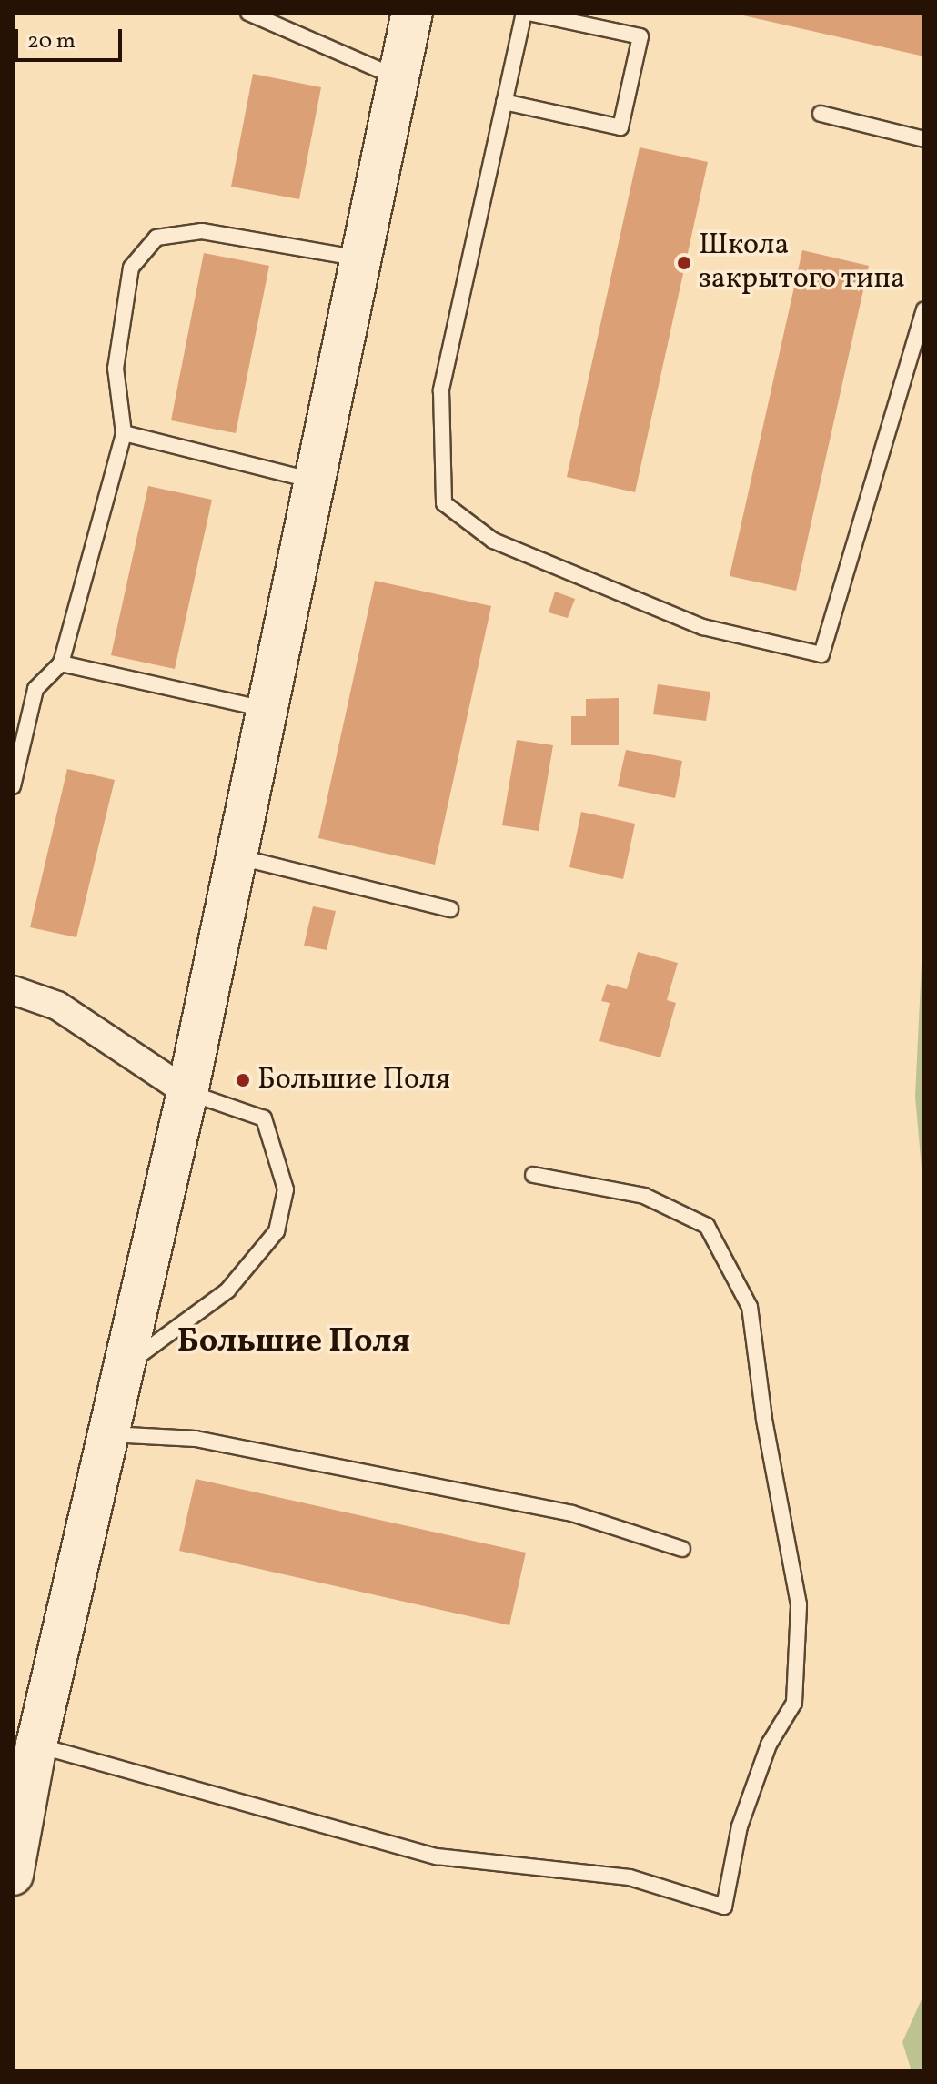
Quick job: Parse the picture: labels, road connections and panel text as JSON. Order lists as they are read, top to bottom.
{
  "districts": ["Большие Поля"],
  "places": ["Школа закрытого типа", "Большие Поля"],
  "scale_bar": "20 m"
}
